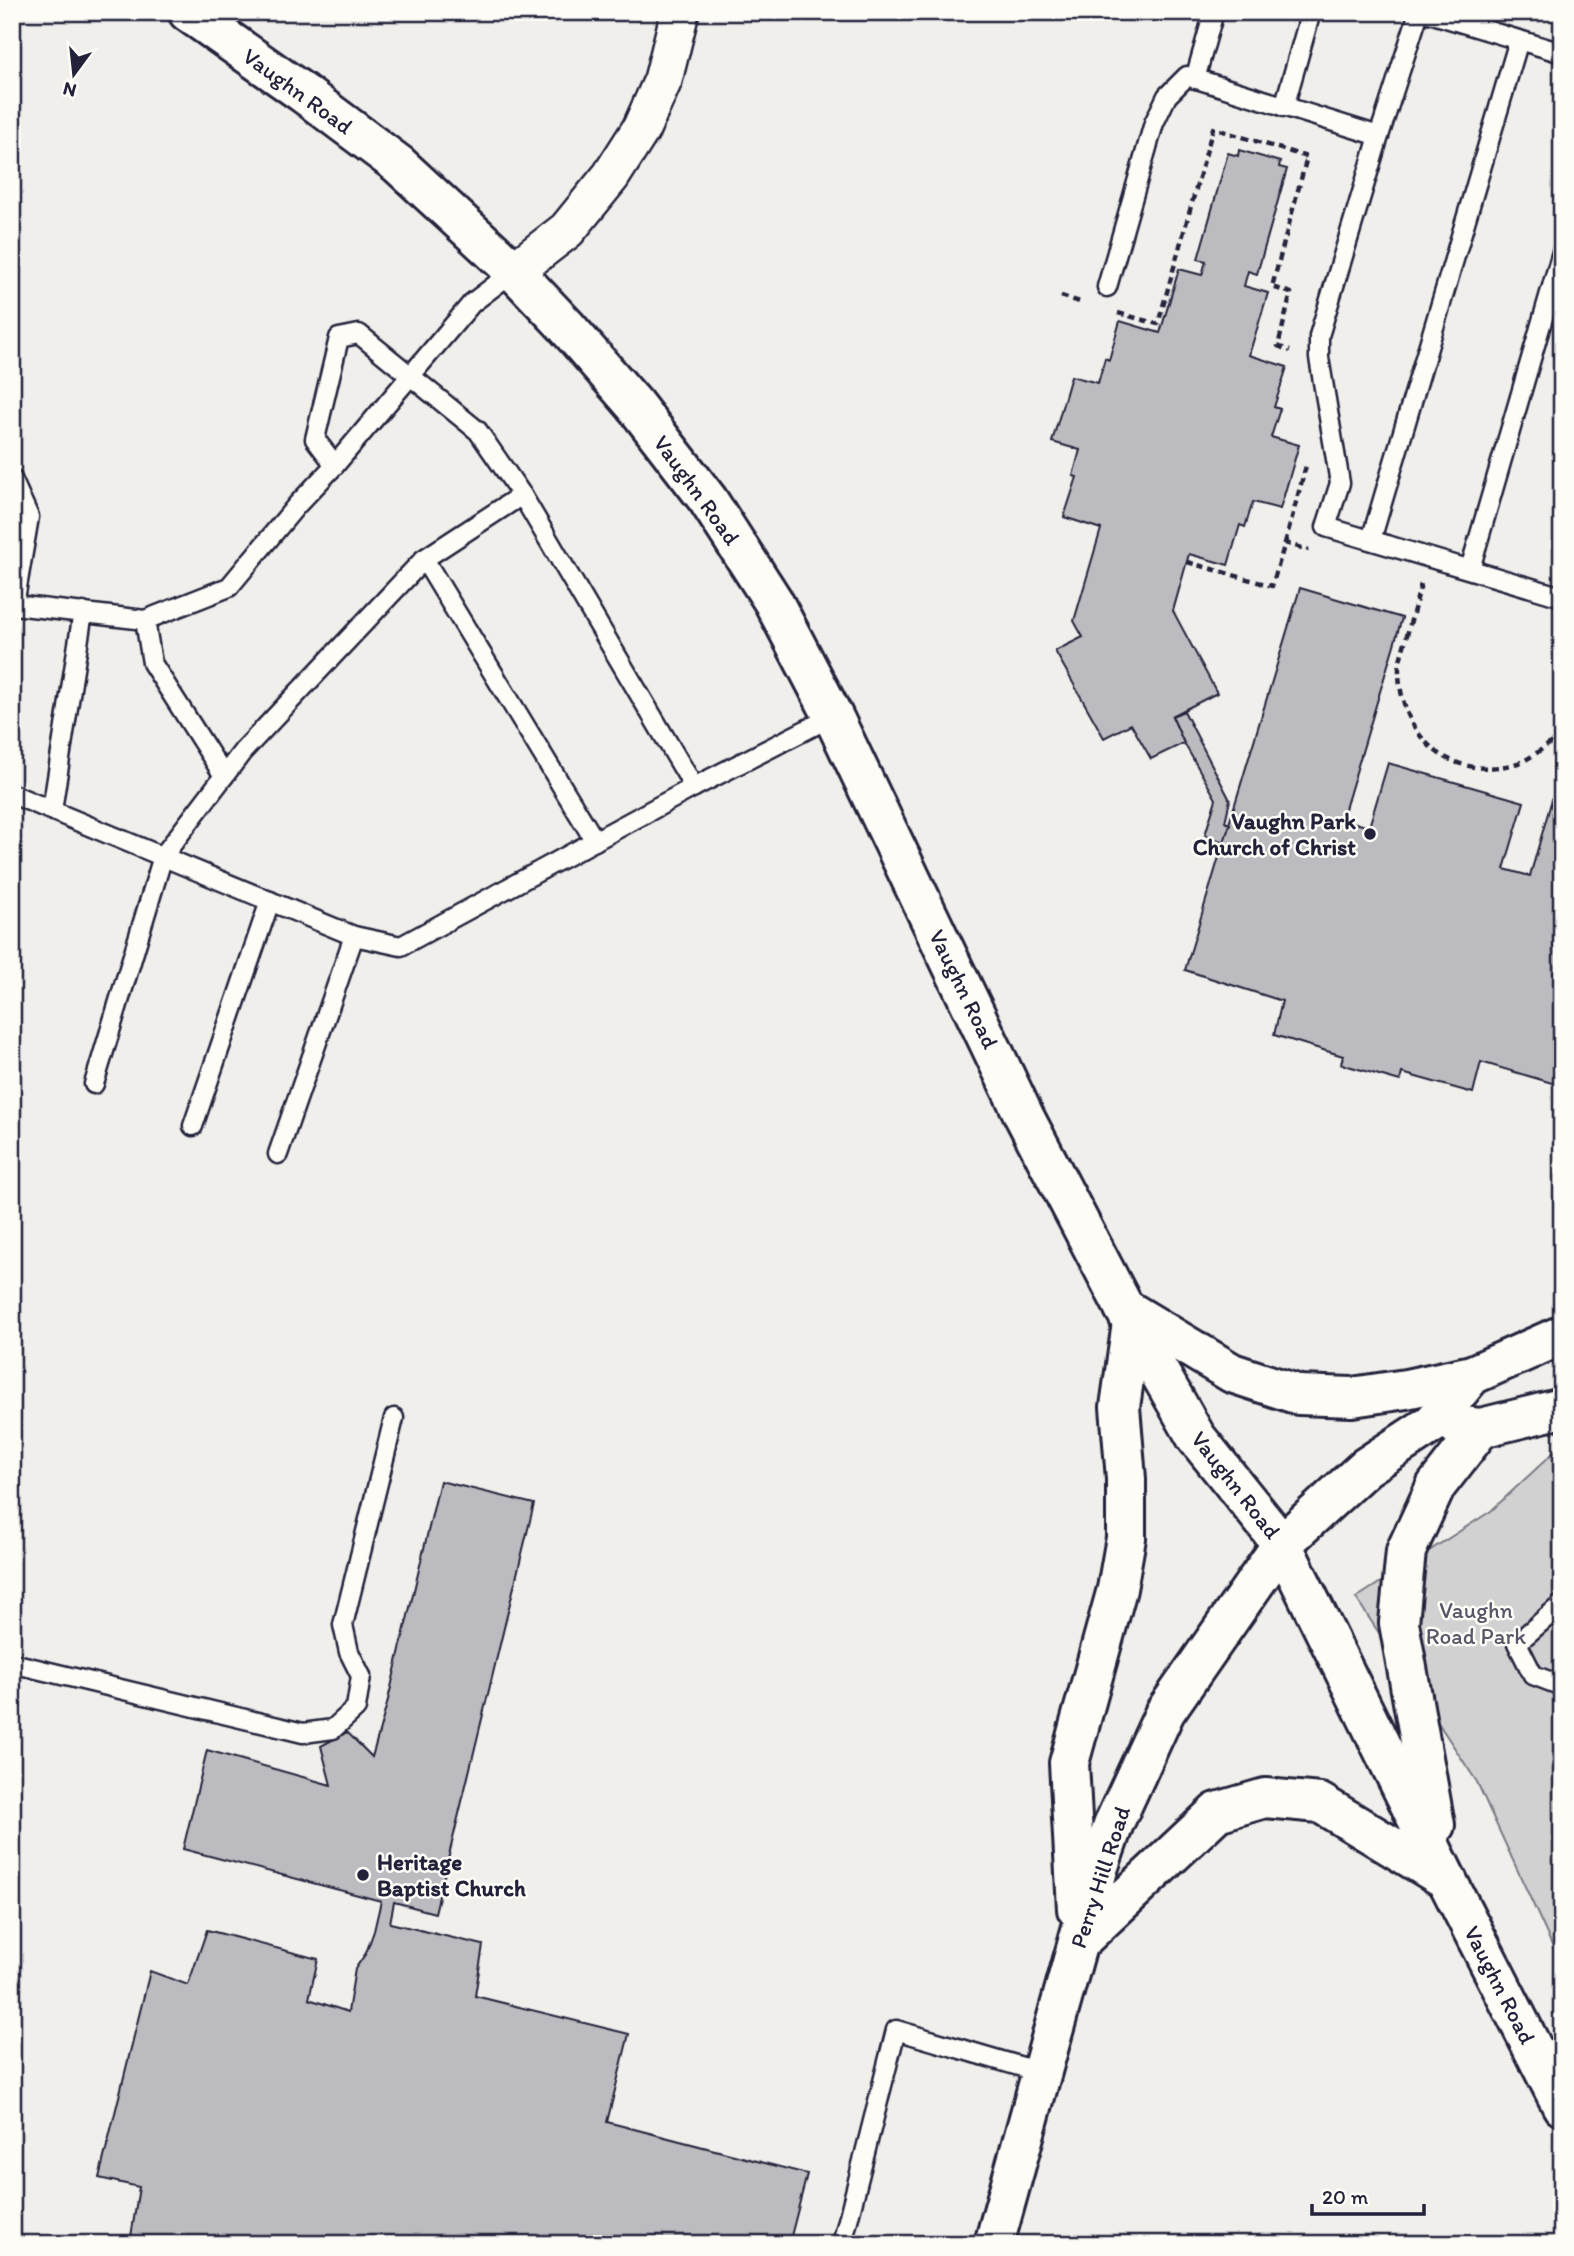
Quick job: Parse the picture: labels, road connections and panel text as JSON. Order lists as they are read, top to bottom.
{
  "streets": {
    "main road": ["Vaughn Road", "Perry Hill Road"]
  },
  "crossings": [
    ["Vaughn Road", "Perry Hill Road"]
  ],
  "parks": ["Vaughn Road Park"],
  "places": ["Vaughn Park Church of Christ", "Heritage Baptist Church"],
  "scale_bar": "20 m",
  "north": "bottom"
}
